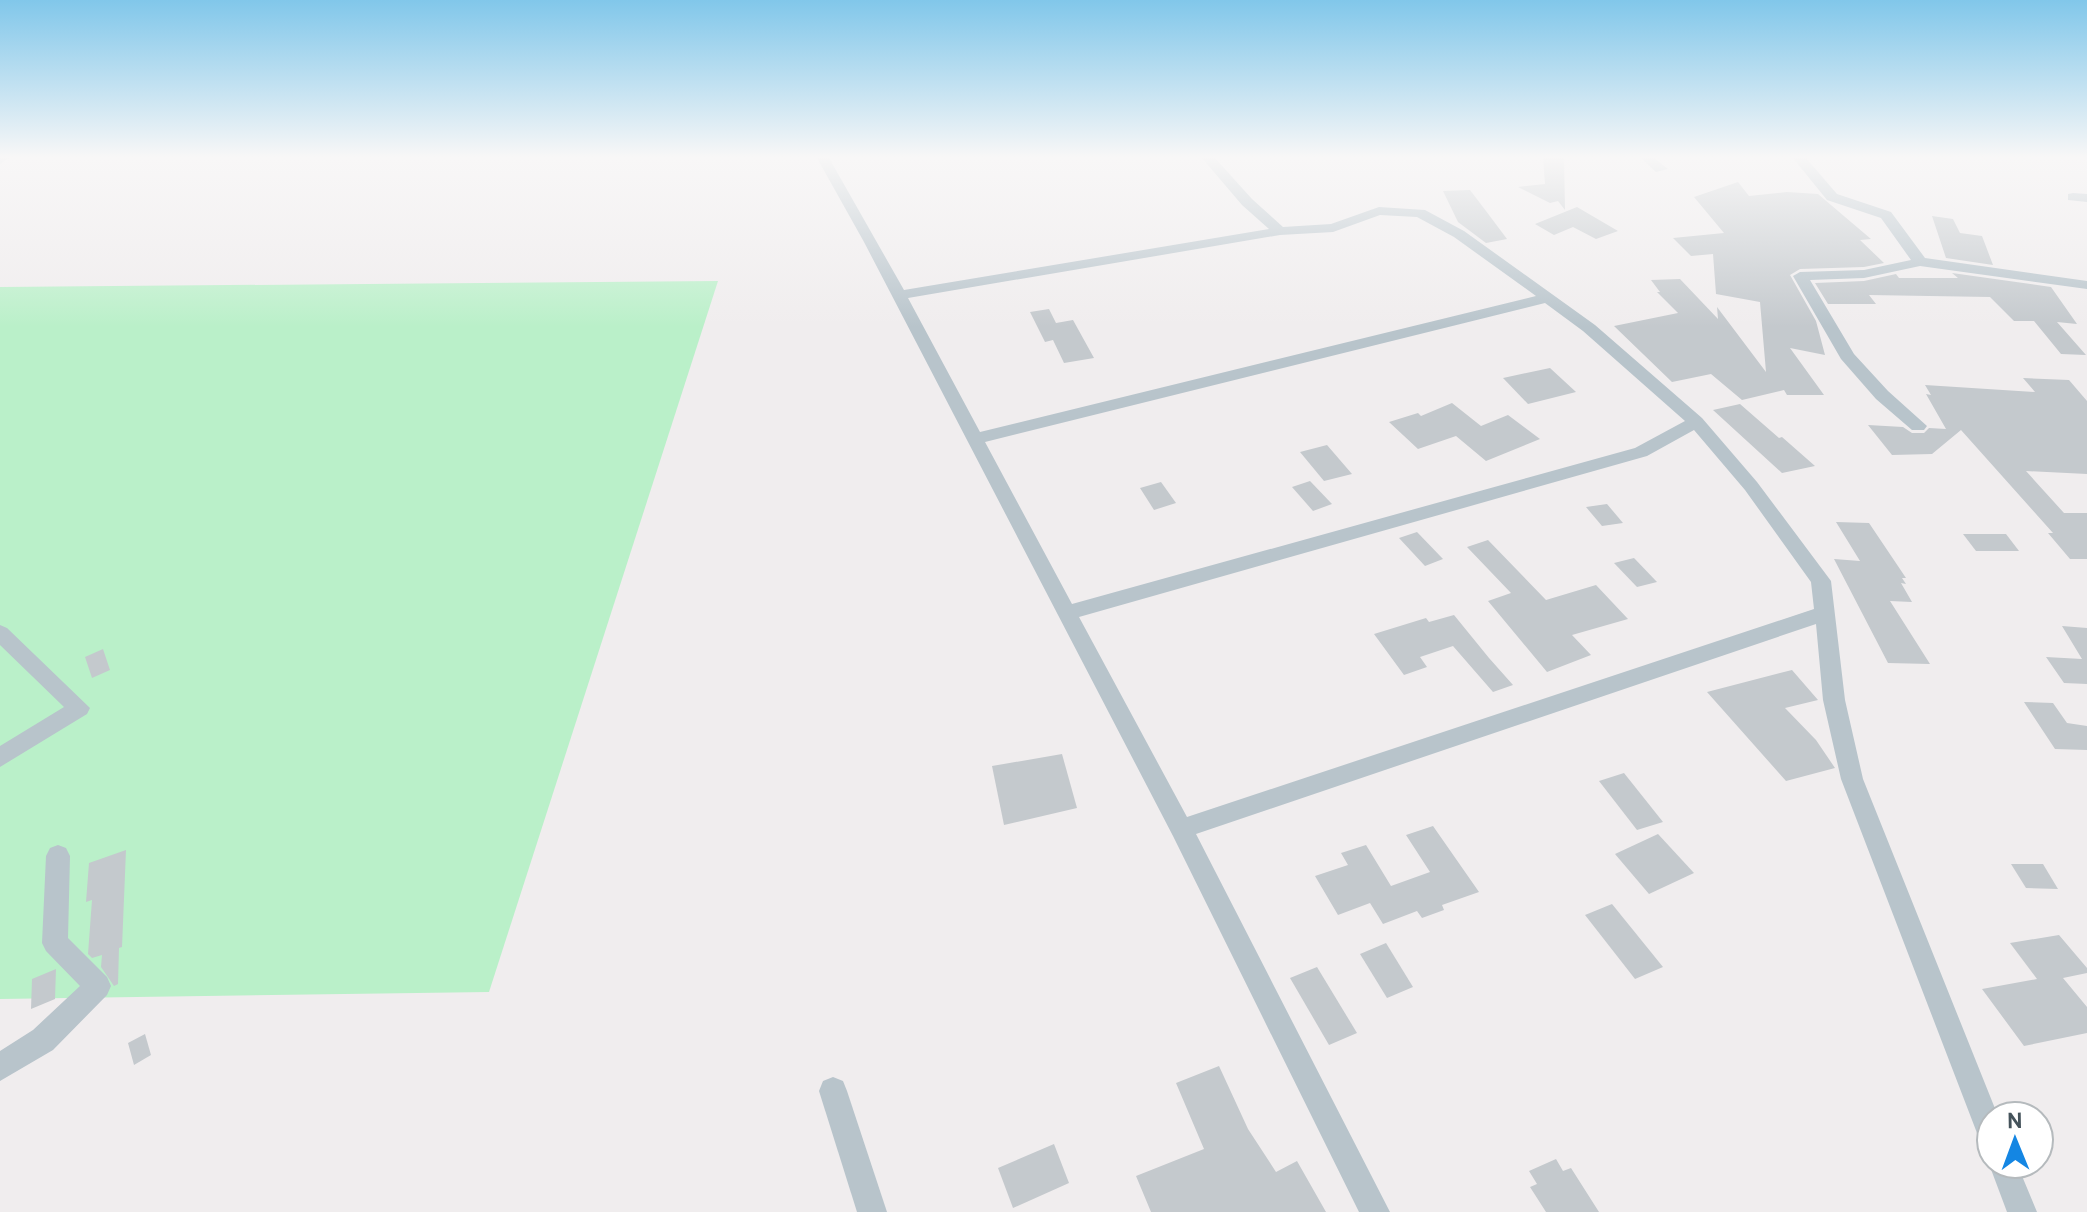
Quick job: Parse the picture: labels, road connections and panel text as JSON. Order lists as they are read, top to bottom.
{
  "north": "top"
}
